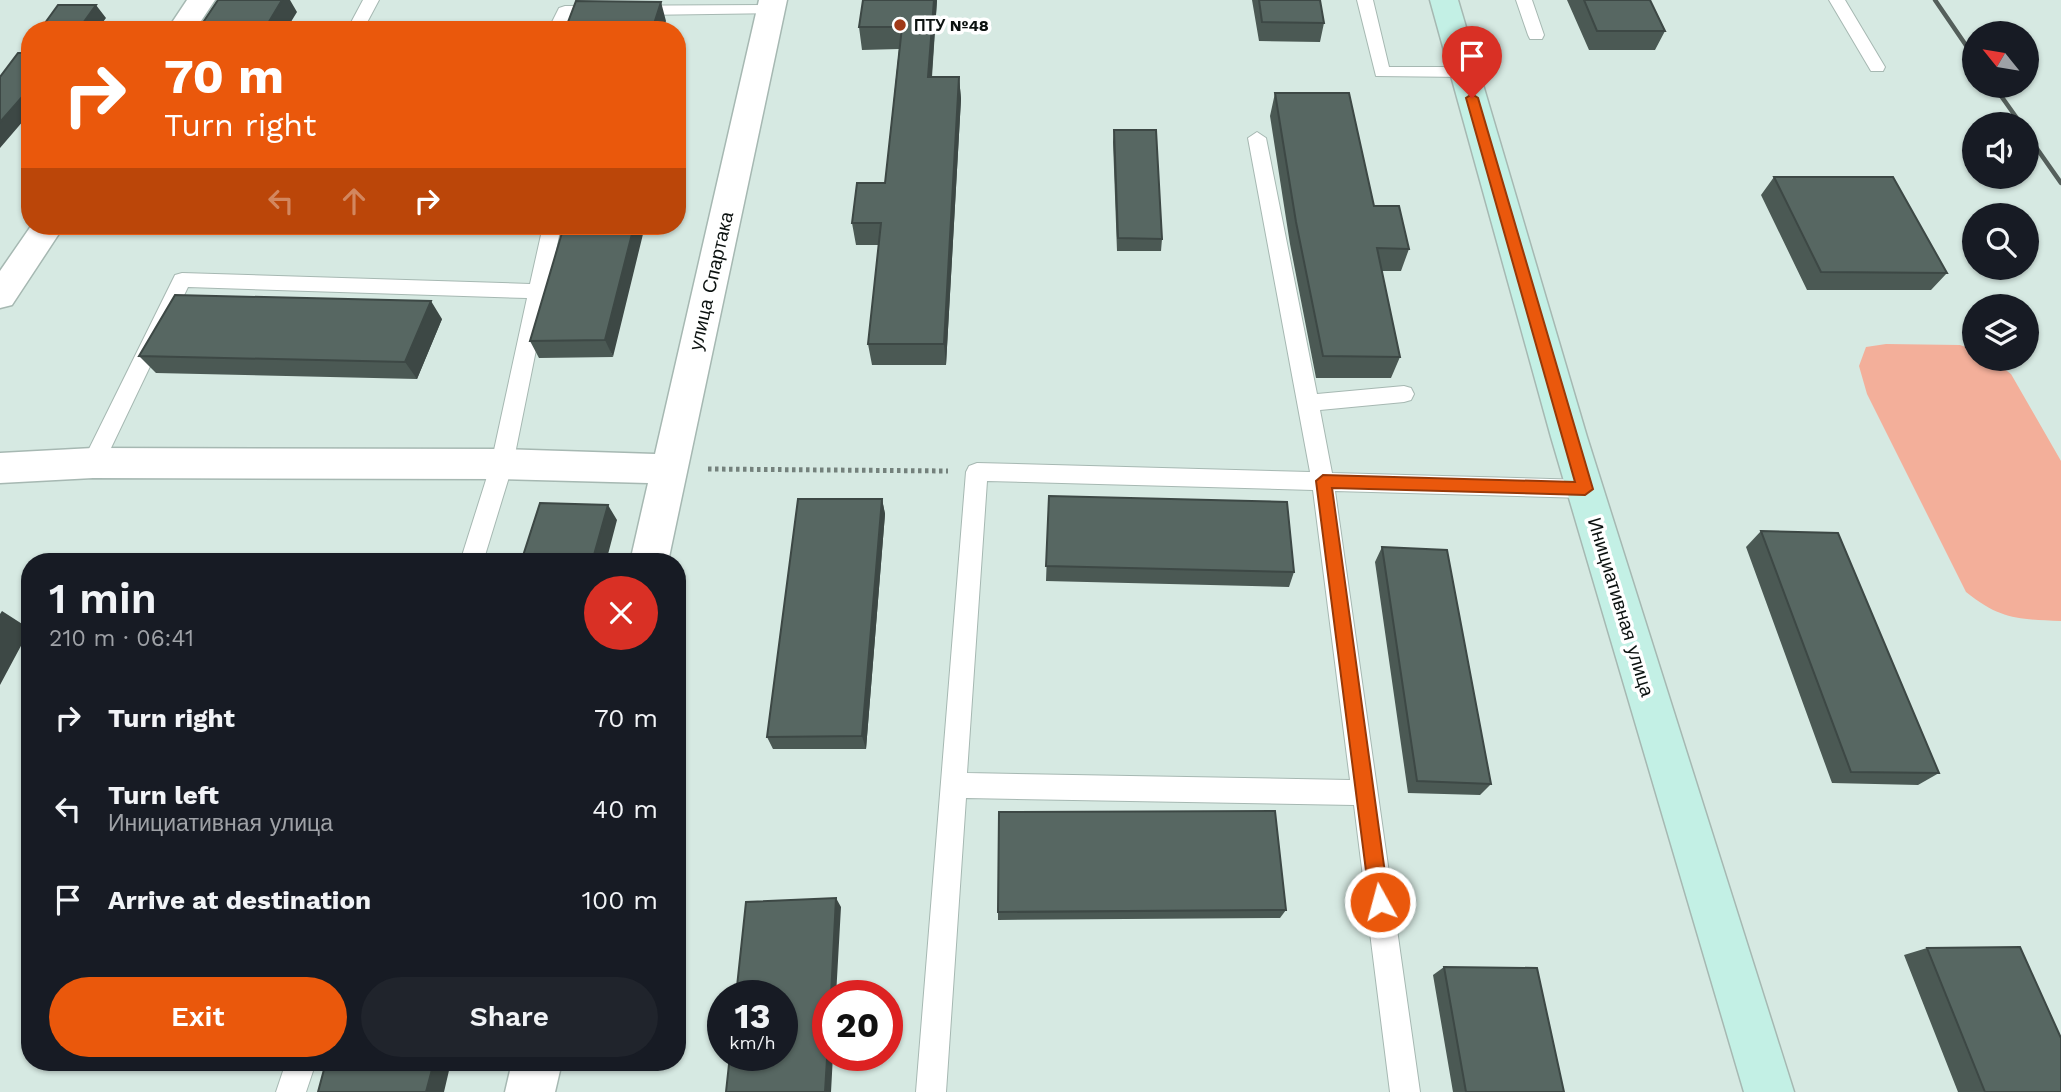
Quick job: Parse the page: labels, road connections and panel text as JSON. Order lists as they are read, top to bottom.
{
  "streets": {
    "main road": ["Инициативная улица"],
    "street": ["улица Спартака"]
  },
  "places": ["ПТУ №48"],
  "north": "top left",
  "page": {
    "turn": ["70 m", "Turn right"],
    "heading": ["1 min", "210 m · 06:41"],
    "list": [
      {
        "name": "Turn right",
        "value": "70 m"
      },
      {
        "name": "Turn left",
        "note": "Инициативная улица",
        "value": "40 m"
      },
      {
        "name": "Arrive at destination",
        "value": "100 m"
      }
    ],
    "buttons": ["Exit", "Share"],
    "speed": "13 km/h",
    "limit": "20"
  }
}
